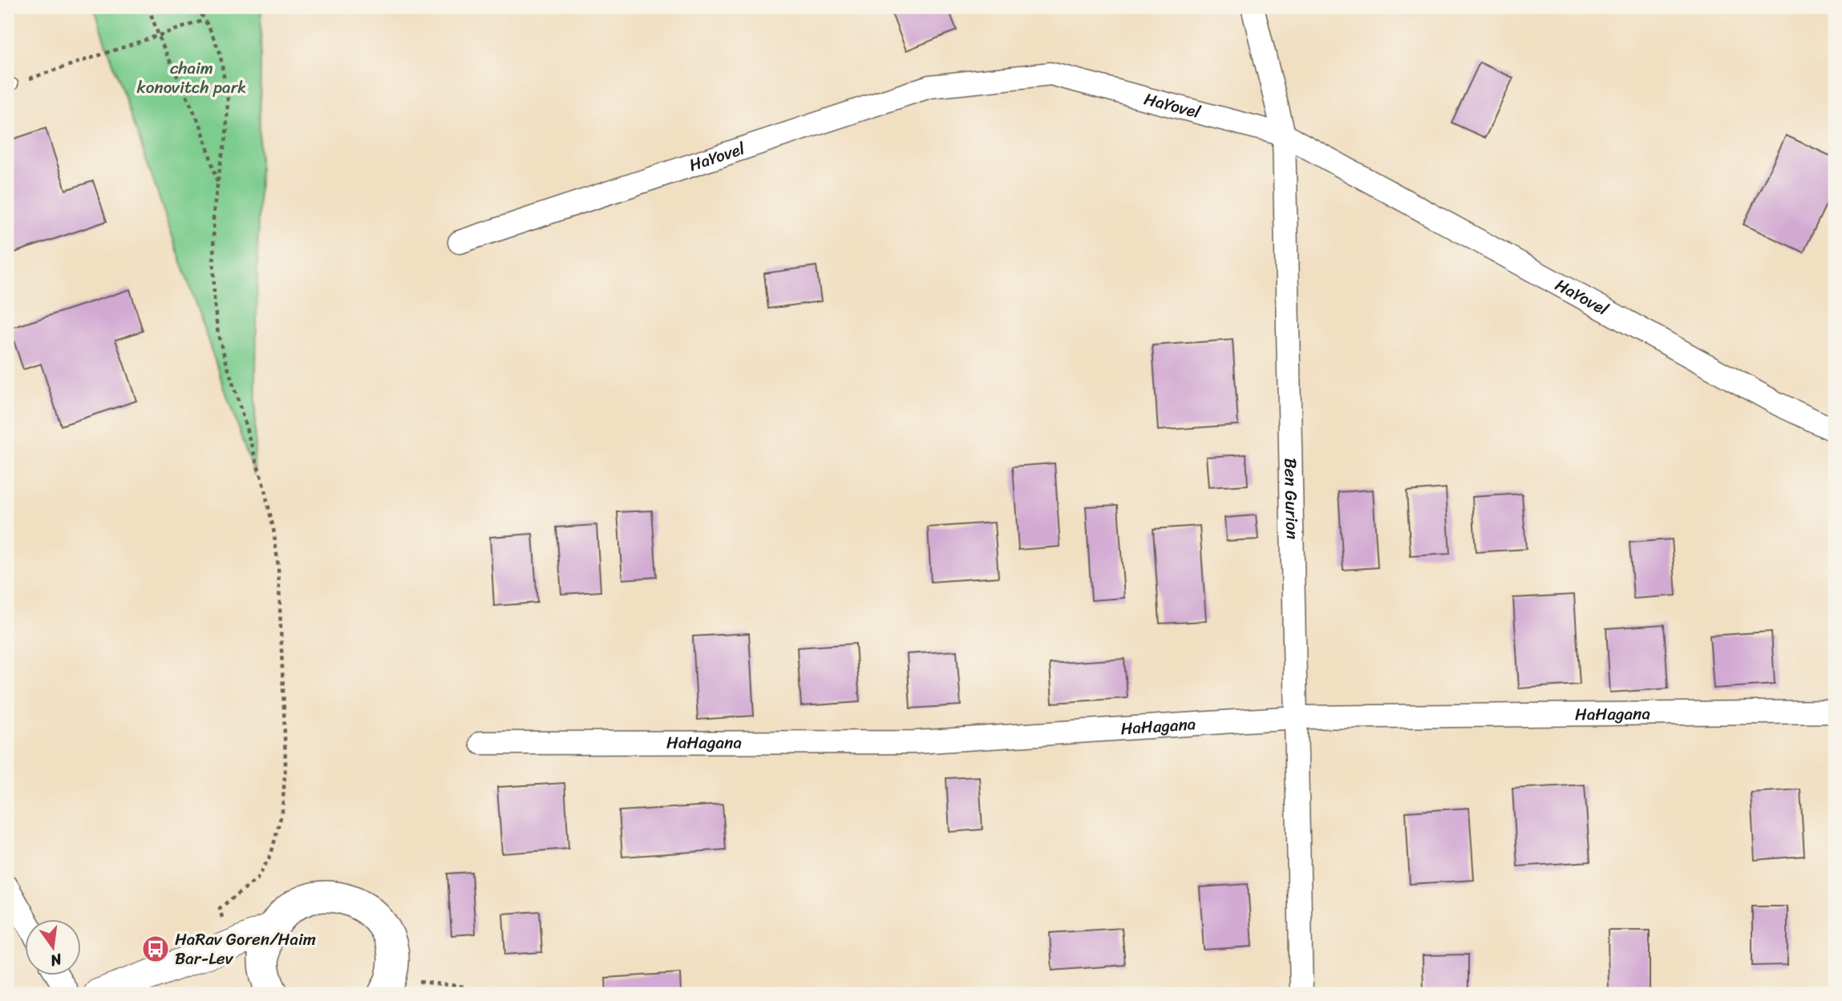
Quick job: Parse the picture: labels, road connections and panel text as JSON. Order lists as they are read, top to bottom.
{
  "streets": {
    "street": ["HaYovel", "Ben Gurion", "HaHagana"]
  },
  "crossings": [
    ["HaYovel", "Ben Gurion"],
    ["Ben Gurion", "HaHagana"]
  ],
  "parks": ["chaim konovitch park"],
  "places": {
    "bus stop": ["HaRav Goren/Haim Bar-Lev"]
  },
  "north": "bottom"
}
